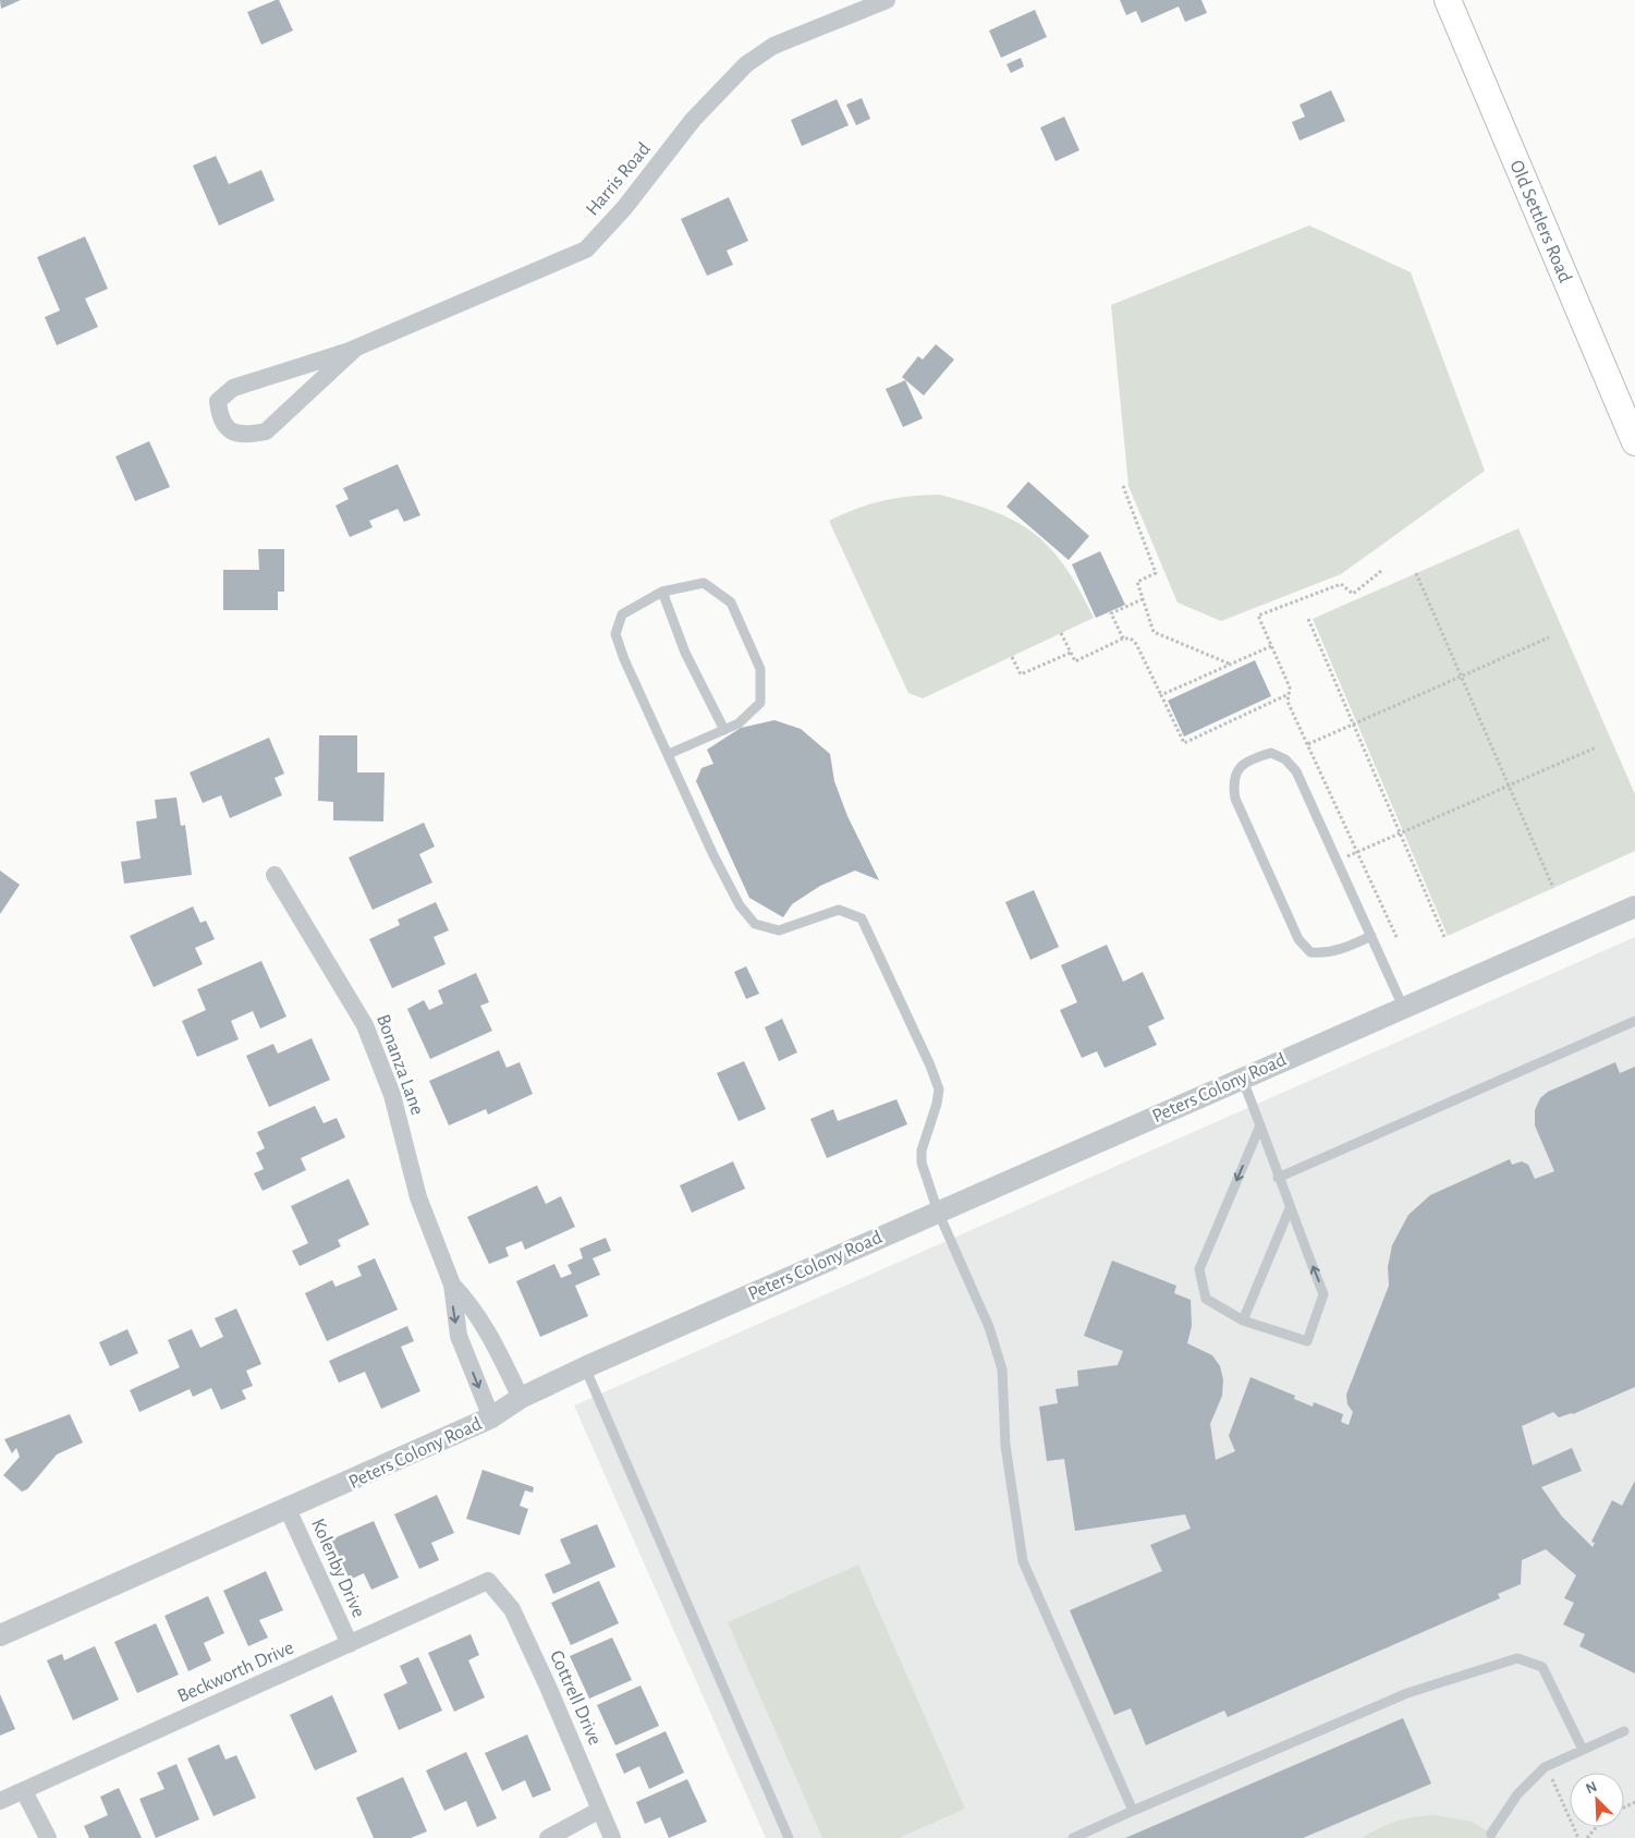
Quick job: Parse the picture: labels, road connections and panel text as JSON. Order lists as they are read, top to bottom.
{
  "streets": {
    "main road": ["Old Settlers Road"],
    "street": [
      "Harris Road",
      "Bonanza Lane",
      "Peters Colony Road",
      "Kolenby Drive",
      "Beckworth Drive",
      "Cottrell Drive"
    ]
  },
  "crossings": [
    ["Bonanza Lane", "Peters Colony Road"],
    ["Peters Colony Road", "Kolenby Drive"],
    ["Kolenby Drive", "Beckworth Drive"],
    ["Beckworth Drive", "Cottrell Drive"]
  ],
  "north": "top left"
}
